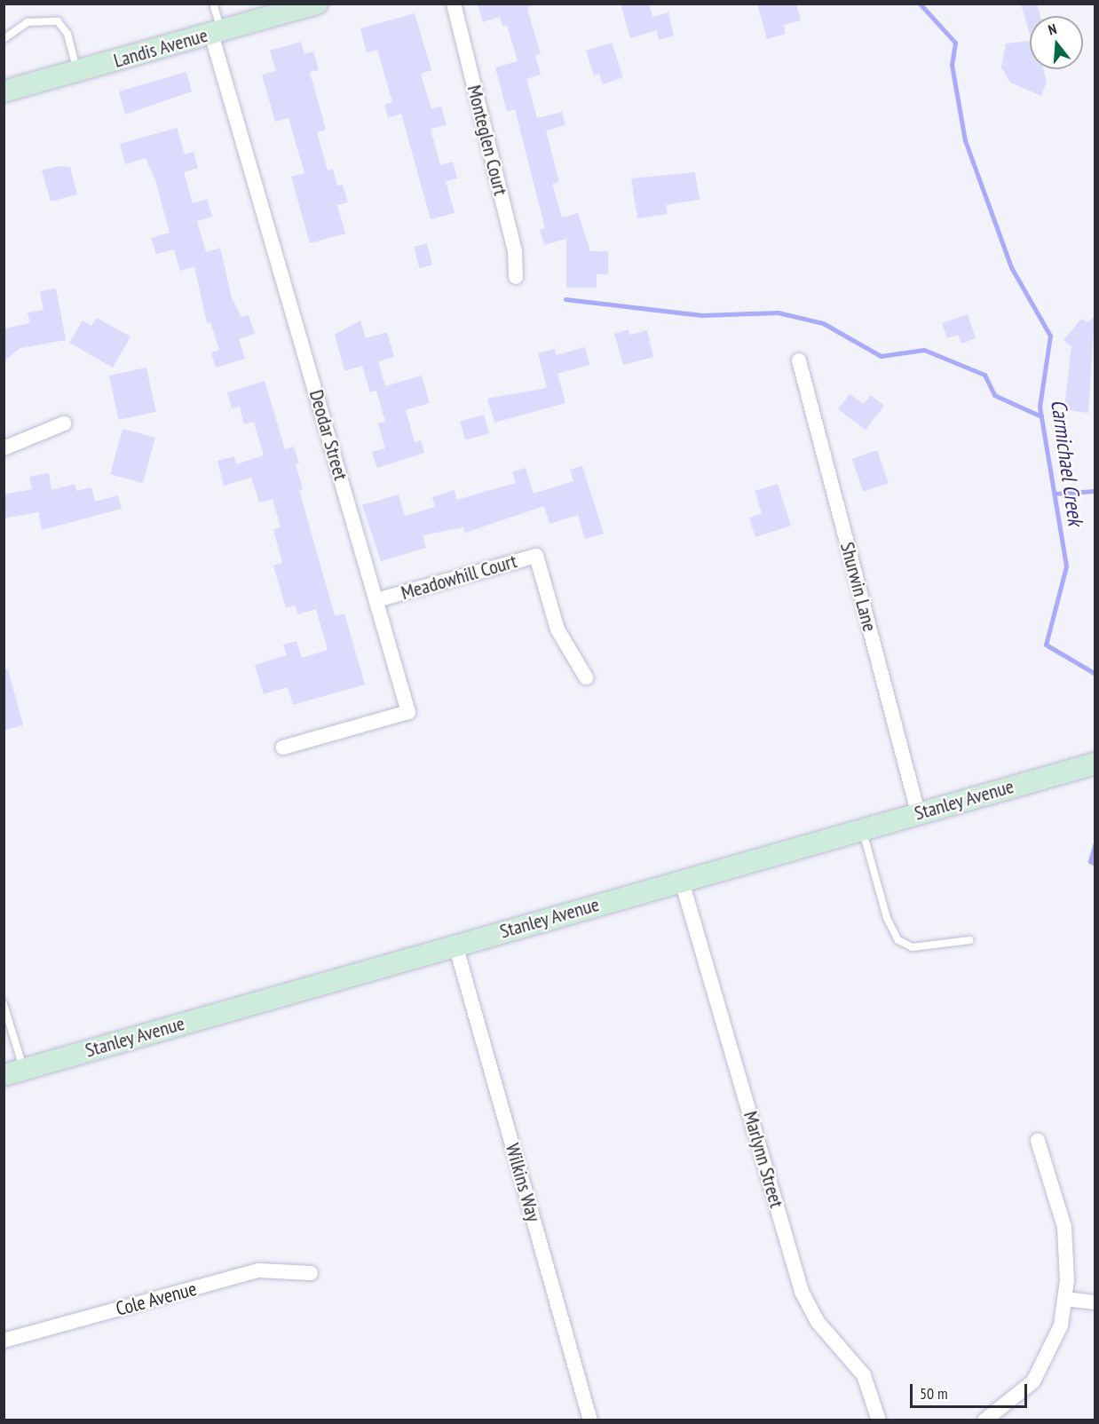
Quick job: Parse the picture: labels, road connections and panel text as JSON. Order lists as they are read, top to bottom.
{
  "streets": {
    "street": [
      "Landis Avenue",
      "Monteglen Court",
      "Deodar Street",
      "Meadowhill Court",
      "Shurwin Lane",
      "Stanley Avenue",
      "Marlynn Street",
      "Wilkins Way",
      "Cole Avenue"
    ]
  },
  "crossings": [
    ["Landis Avenue", "Deodar Street"],
    ["Deodar Street", "Meadowhill Court"],
    ["Shurwin Lane", "Stanley Avenue"],
    ["Stanley Avenue", "Marlynn Street"],
    ["Stanley Avenue", "Wilkins Way"]
  ],
  "water": ["Carmichael Creek"],
  "scale_bar": "50 m",
  "north": "top"
}
